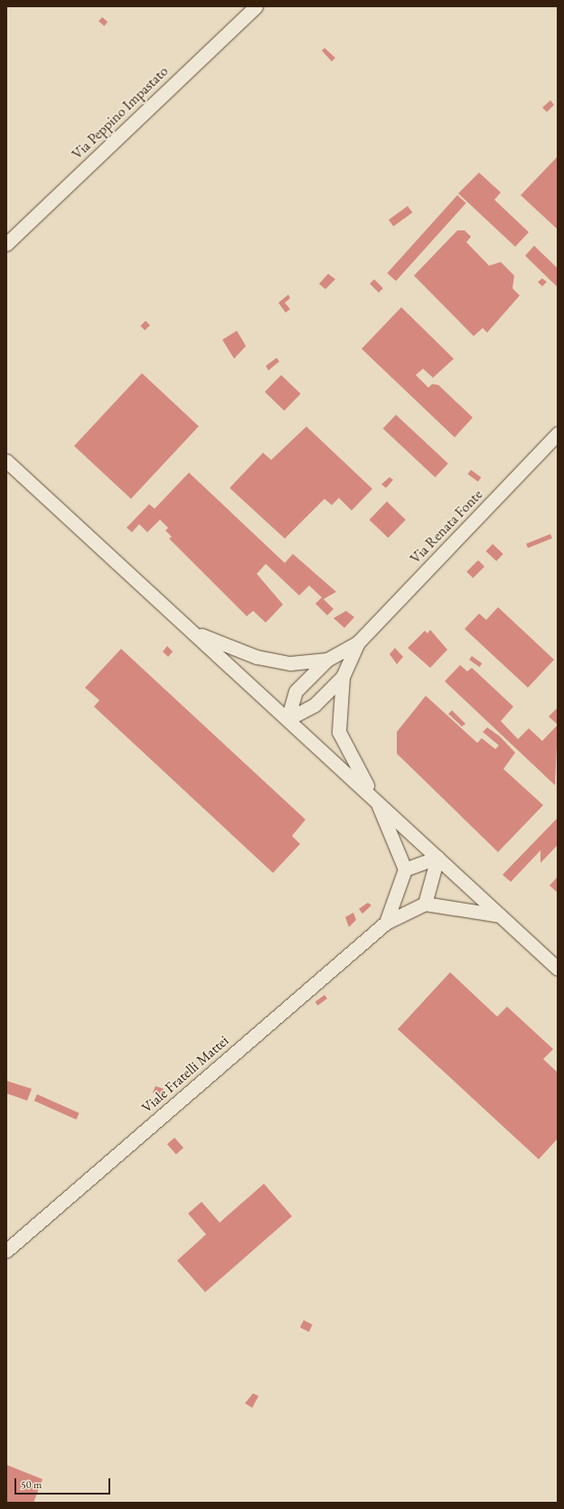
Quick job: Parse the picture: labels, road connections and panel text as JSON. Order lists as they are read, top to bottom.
{
  "streets": {
    "street": ["Via Peppino Impastato", "Via Renata Fonte", "Viale Fratelli Mattei"]
  },
  "scale_bar": "50 m"
}
